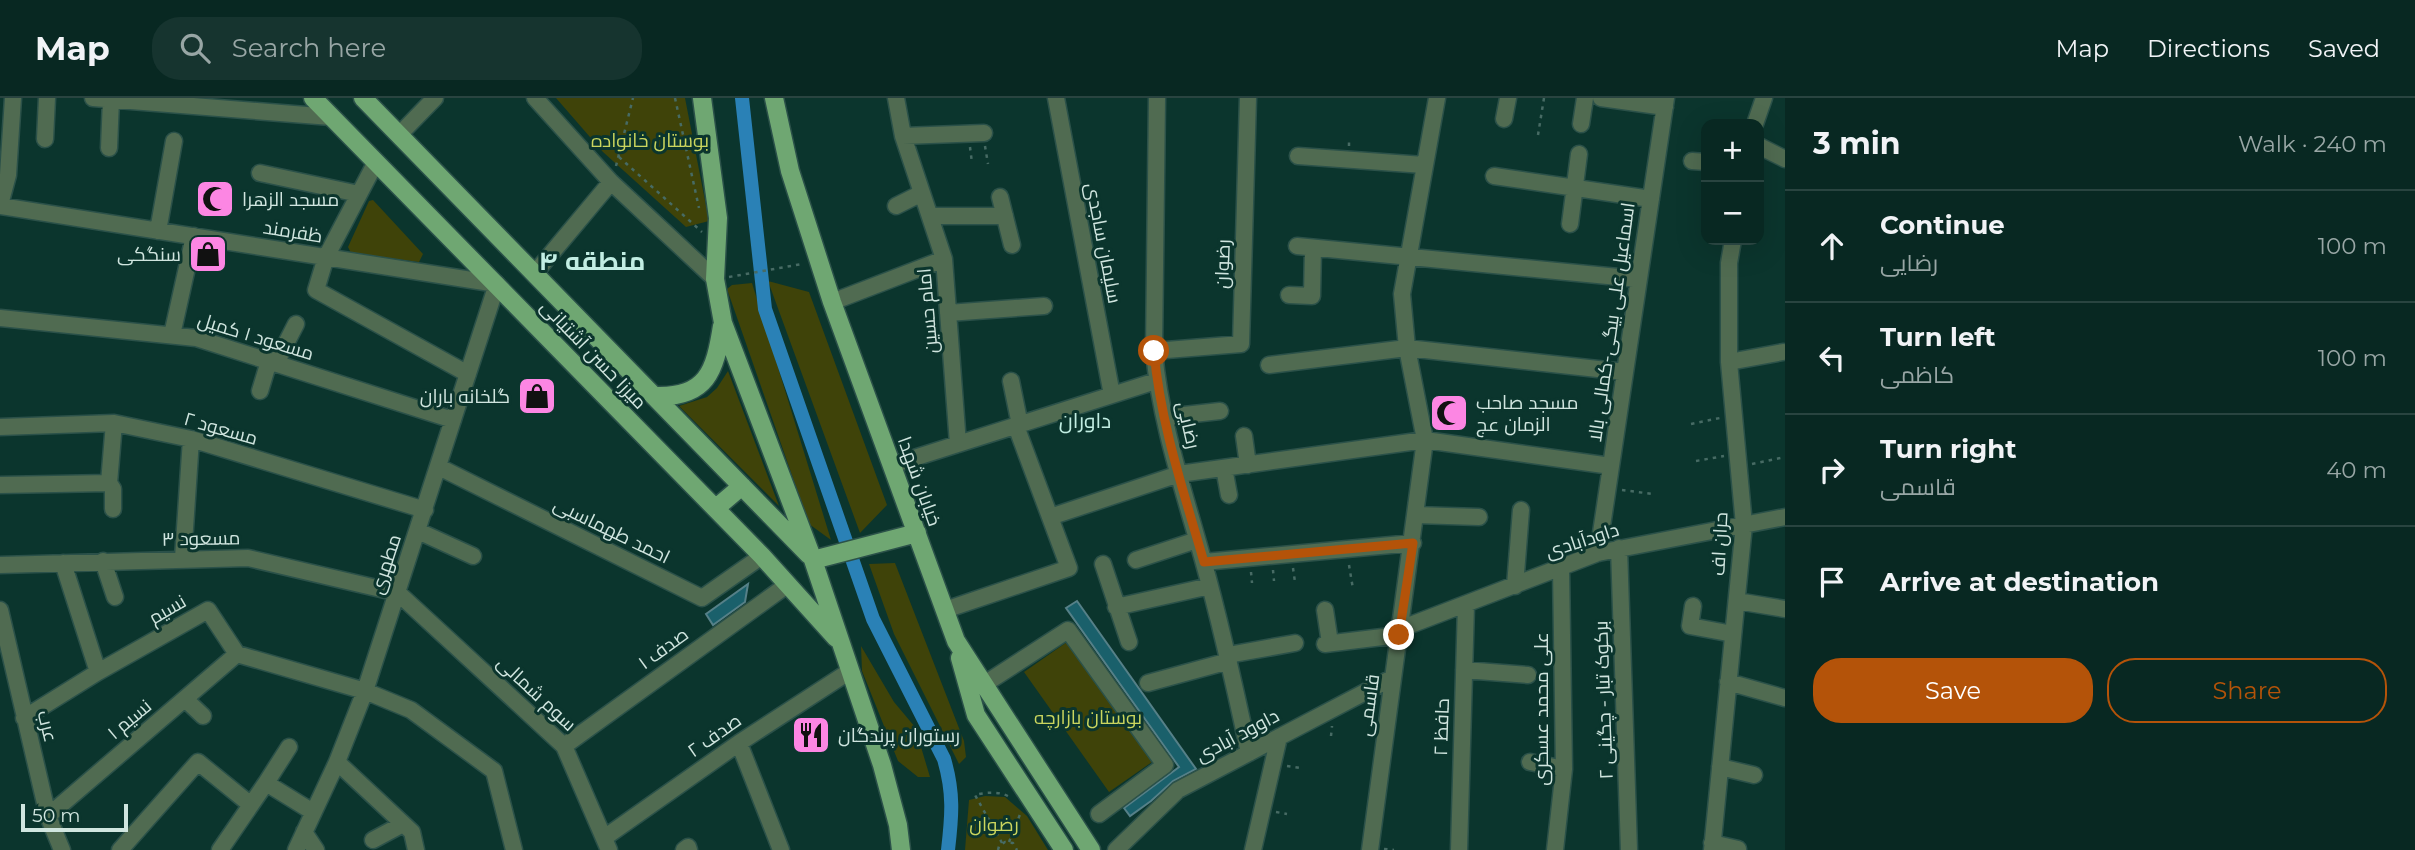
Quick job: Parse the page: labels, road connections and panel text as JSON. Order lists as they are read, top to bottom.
{
  "streets": {
    "main road": ["میرزا حسن آشتیانی", "خیابان شهدا"],
    "street": [
      "ظفرمند",
      "سلیمان ساجدی",
      "رضوان",
      "امام حسین",
      "اسماعیل علی بیگی-کمالی بالا",
      "مسعود ۱ کمیل",
      "رضایی",
      "مسعود ۲",
      "احمد طهماسبی",
      "مسعود ۳",
      "داودآبادی",
      "حران اف",
      "مطهری",
      "نسیم",
      "صدف ۱",
      "سوم شمالی",
      "برکوک تبار - چگینی ۲",
      "قاسمی",
      "علی محمد عسکری",
      "نسیم ۱",
      "عرب",
      "حافظ ۲",
      "صدف ۲",
      "داوود آبادی"
    ]
  },
  "crossings": [
    ["ظفرمند", "میرزا حسن آشتیانی"],
    ["ظفرمند", "مطهری"],
    ["رضوان", "رضایی"],
    ["اسماعیل علی بیگی-کمالی بالا", "داودآبادی"],
    ["مسعود ۱ کمیل", "مطهری"],
    ["میرزا حسن آشتیانی", "احمد طهماسبی"],
    ["میرزا حسن آشتیانی", "مطهری"],
    ["میرزا حسن آشتیانی", "صدف ۱"],
    ["رضایی", "داوود آبادی"],
    ["مسعود ۲", "مطهری"],
    ["احمد طهماسبی", "مطهری"],
    ["مسعود ۳", "مطهری"],
    ["مسعود ۳", "سوم شمالی"],
    ["داودآبادی", "حران اف"],
    ["داودآبادی", "برکوک تبار - چگینی ۲"],
    ["داودآبادی", "قاسمی"],
    ["داودآبادی", "علی محمد عسکری"],
    ["داودآبادی", "حافظ ۲"],
    ["مطهری", "سوم شمالی"],
    ["نسیم", "نسیم ۱"],
    ["نسیم", "عرب"],
    ["صدف ۱", "سوم شمالی"],
    ["سوم شمالی", "صدف ۲"],
    ["قاسمی", "داوود آبادی"],
    ["نسیم ۱", "عرب"]
  ],
  "districts": ["منطقه ۴", "داوران"],
  "parks": ["بوستان خانواده", "بوستان بازارچه", "رضوان"],
  "places": {
    "mosque": ["مسجد الزهرا", "مسجد صاحب الزمان عج"],
    "shop": ["سنگکی", "گلخانه باران"],
    "restaurant": ["رستوران پرندگان"]
  },
  "scale_bar": "50 m",
  "page": {
    "header": "Map",
    "search": "Search here",
    "nav": ["Map", "Directions", "Saved"],
    "heading": ["3 min", "Walk · 240 m"],
    "map_buttons": ["+", "−"],
    "list": [
      ["Continue", "رضایی", "100 m"],
      ["Turn left", "کاظمی", "100 m"],
      ["Turn right", "قاسمی", "40 m"],
      "Arrive at destination"
    ],
    "buttons": ["Save", "Share"],
    "scale": "50 m"
  }
}
